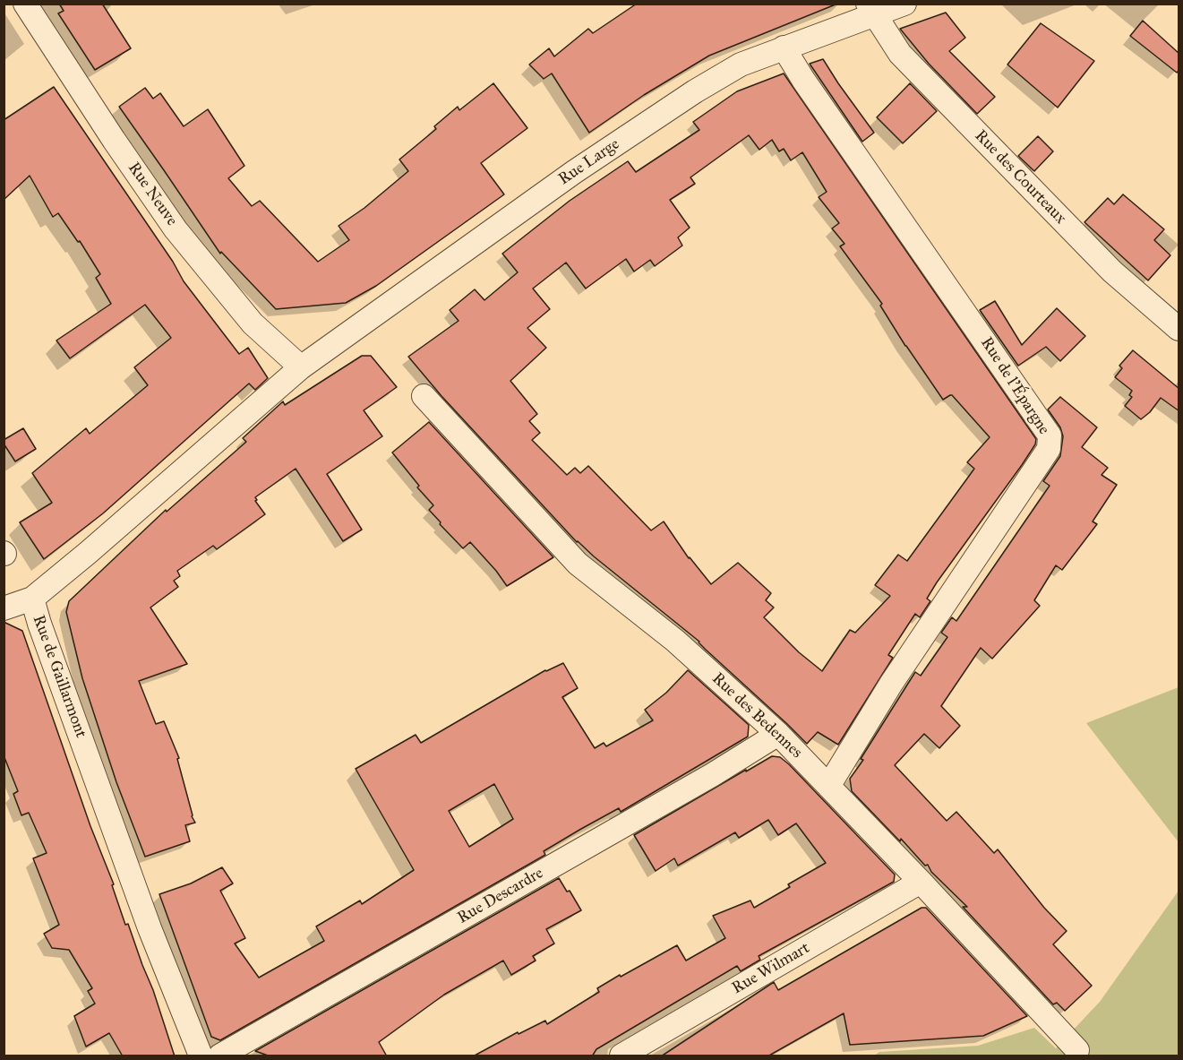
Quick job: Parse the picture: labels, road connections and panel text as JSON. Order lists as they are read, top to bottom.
{
  "streets": {
    "street": [
      "Rue Large",
      "Rue des Courteaux",
      "Rue Neuve",
      "Rue de l'Épargne",
      "Rue de Gaillarmont",
      "Rue des Bedennes",
      "Rue Descardre",
      "Rue Wilmart"
    ]
  },
  "crossings": [
    ["Rue Large", "Rue des Courteaux"],
    ["Rue Large", "Rue Neuve"],
    ["Rue Large", "Rue de l'Épargne"],
    ["Rue Large", "Rue de Gaillarmont"],
    ["Rue Neuve", "Rue de Gaillarmont"],
    ["Rue de l'Épargne", "Rue des Bedennes"],
    ["Rue des Bedennes", "Rue Descardre"],
    ["Rue des Bedennes", "Rue Wilmart"]
  ]
}
